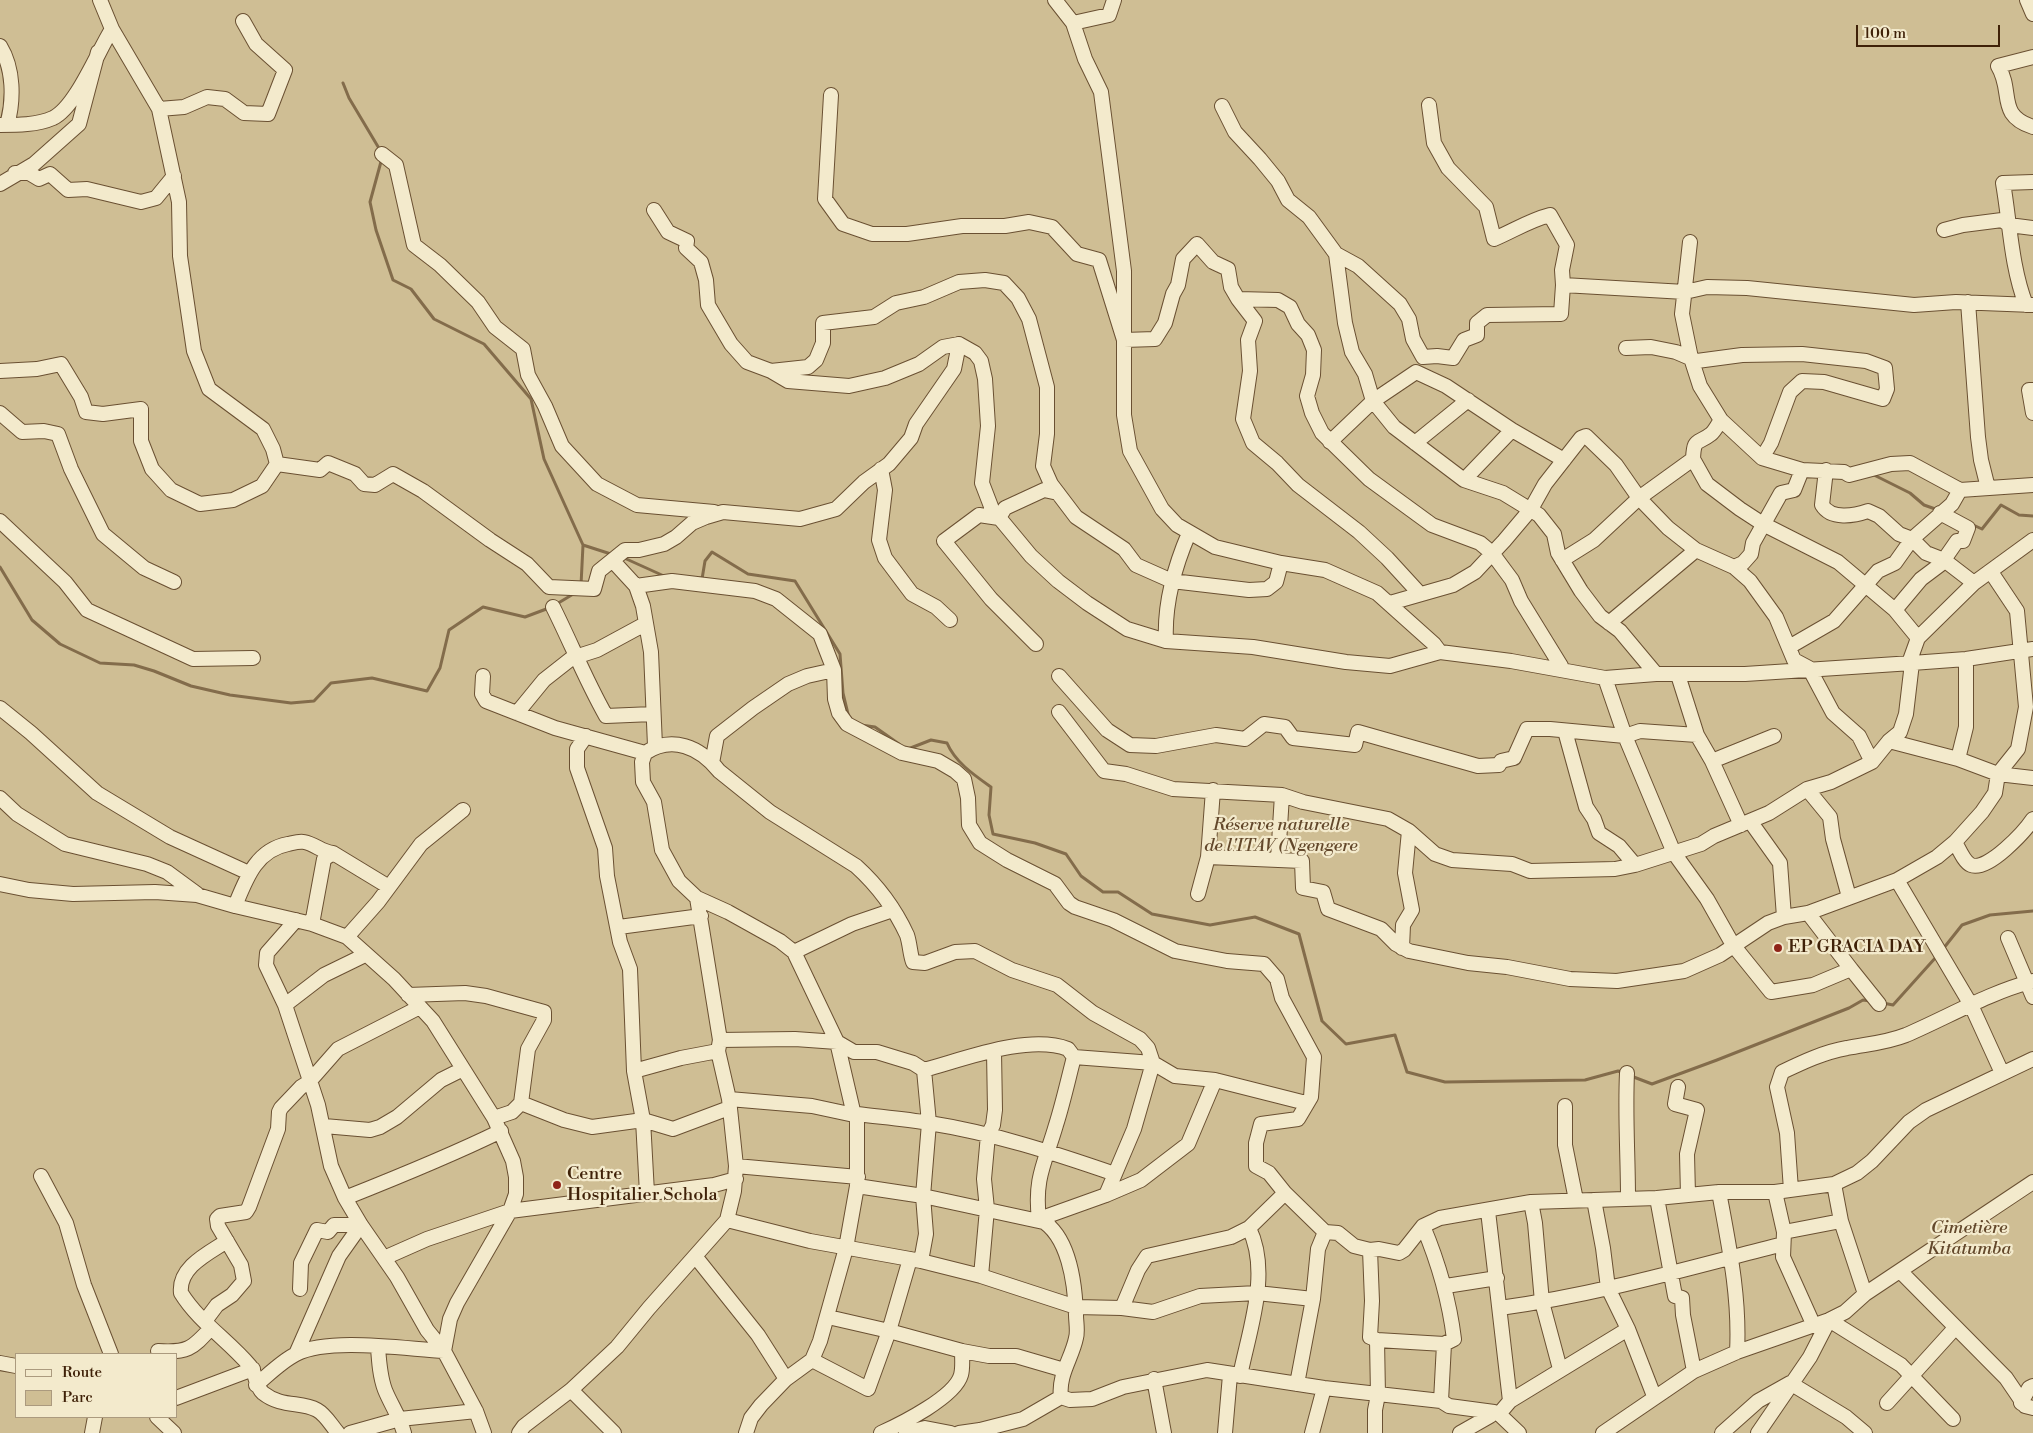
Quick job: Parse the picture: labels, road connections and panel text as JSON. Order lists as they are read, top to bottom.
{
  "parks": ["Réserve naturelle de l'ITAV (Ngengere", "Cimetière Kitatumba"],
  "places": ["EP GRACIA DAY", "Centre Hospitalier Schola"],
  "legend": ["Route", "Parc"],
  "scale_bar": "100 m"
}
